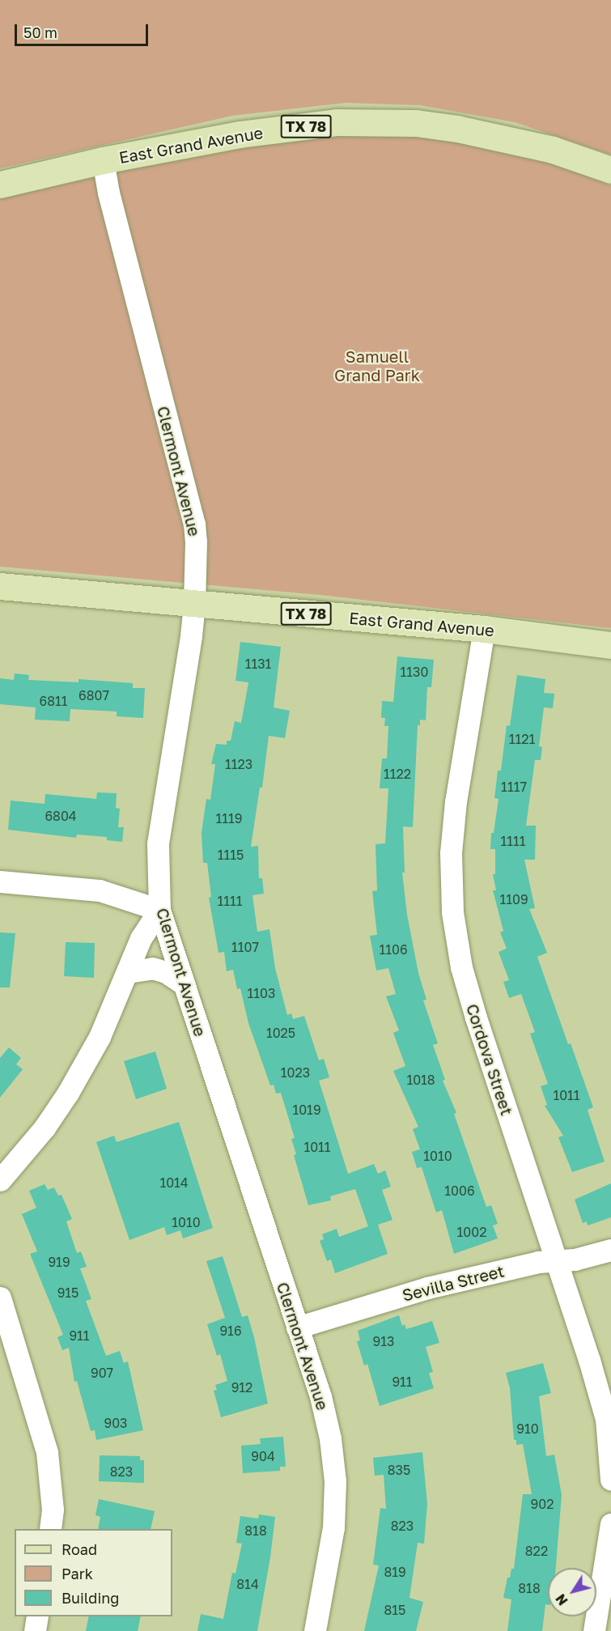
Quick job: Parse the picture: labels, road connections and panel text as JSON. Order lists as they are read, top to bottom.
{
  "streets": {
    "main road": ["TX 78", "East Grand Avenue"],
    "street": ["Clermont Avenue", "Cordova Street", "Sevilla Street"]
  },
  "crossings": [
    ["East Grand Avenue", "Clermont Avenue"],
    ["East Grand Avenue", "Cordova Street"],
    ["Clermont Avenue", "Sevilla Street"],
    ["Cordova Street", "Sevilla Street"]
  ],
  "parks": ["Samuell Grand Park"],
  "house_numbers": [
    "1131",
    "1130",
    "6807",
    "6811",
    "1121",
    "1123",
    "1122",
    "1117",
    "6804",
    "1119",
    "1111",
    "1115",
    "1109",
    "1111",
    "1107",
    "1106",
    "1103",
    "1025",
    "1023",
    "1018",
    "1011",
    "1019",
    "1011",
    "1010",
    "1014",
    "1006",
    "1010",
    "1002",
    "919",
    "915",
    "916",
    "911",
    "913",
    "907",
    "911",
    "912",
    "903",
    "910",
    "904",
    "835",
    "823",
    "902",
    "823",
    "818",
    "822",
    "819",
    "814",
    "818",
    "815"
  ],
  "legend": ["Road", "Park", "Building"],
  "scale_bar": "50 m",
  "north": "bottom left"
}
